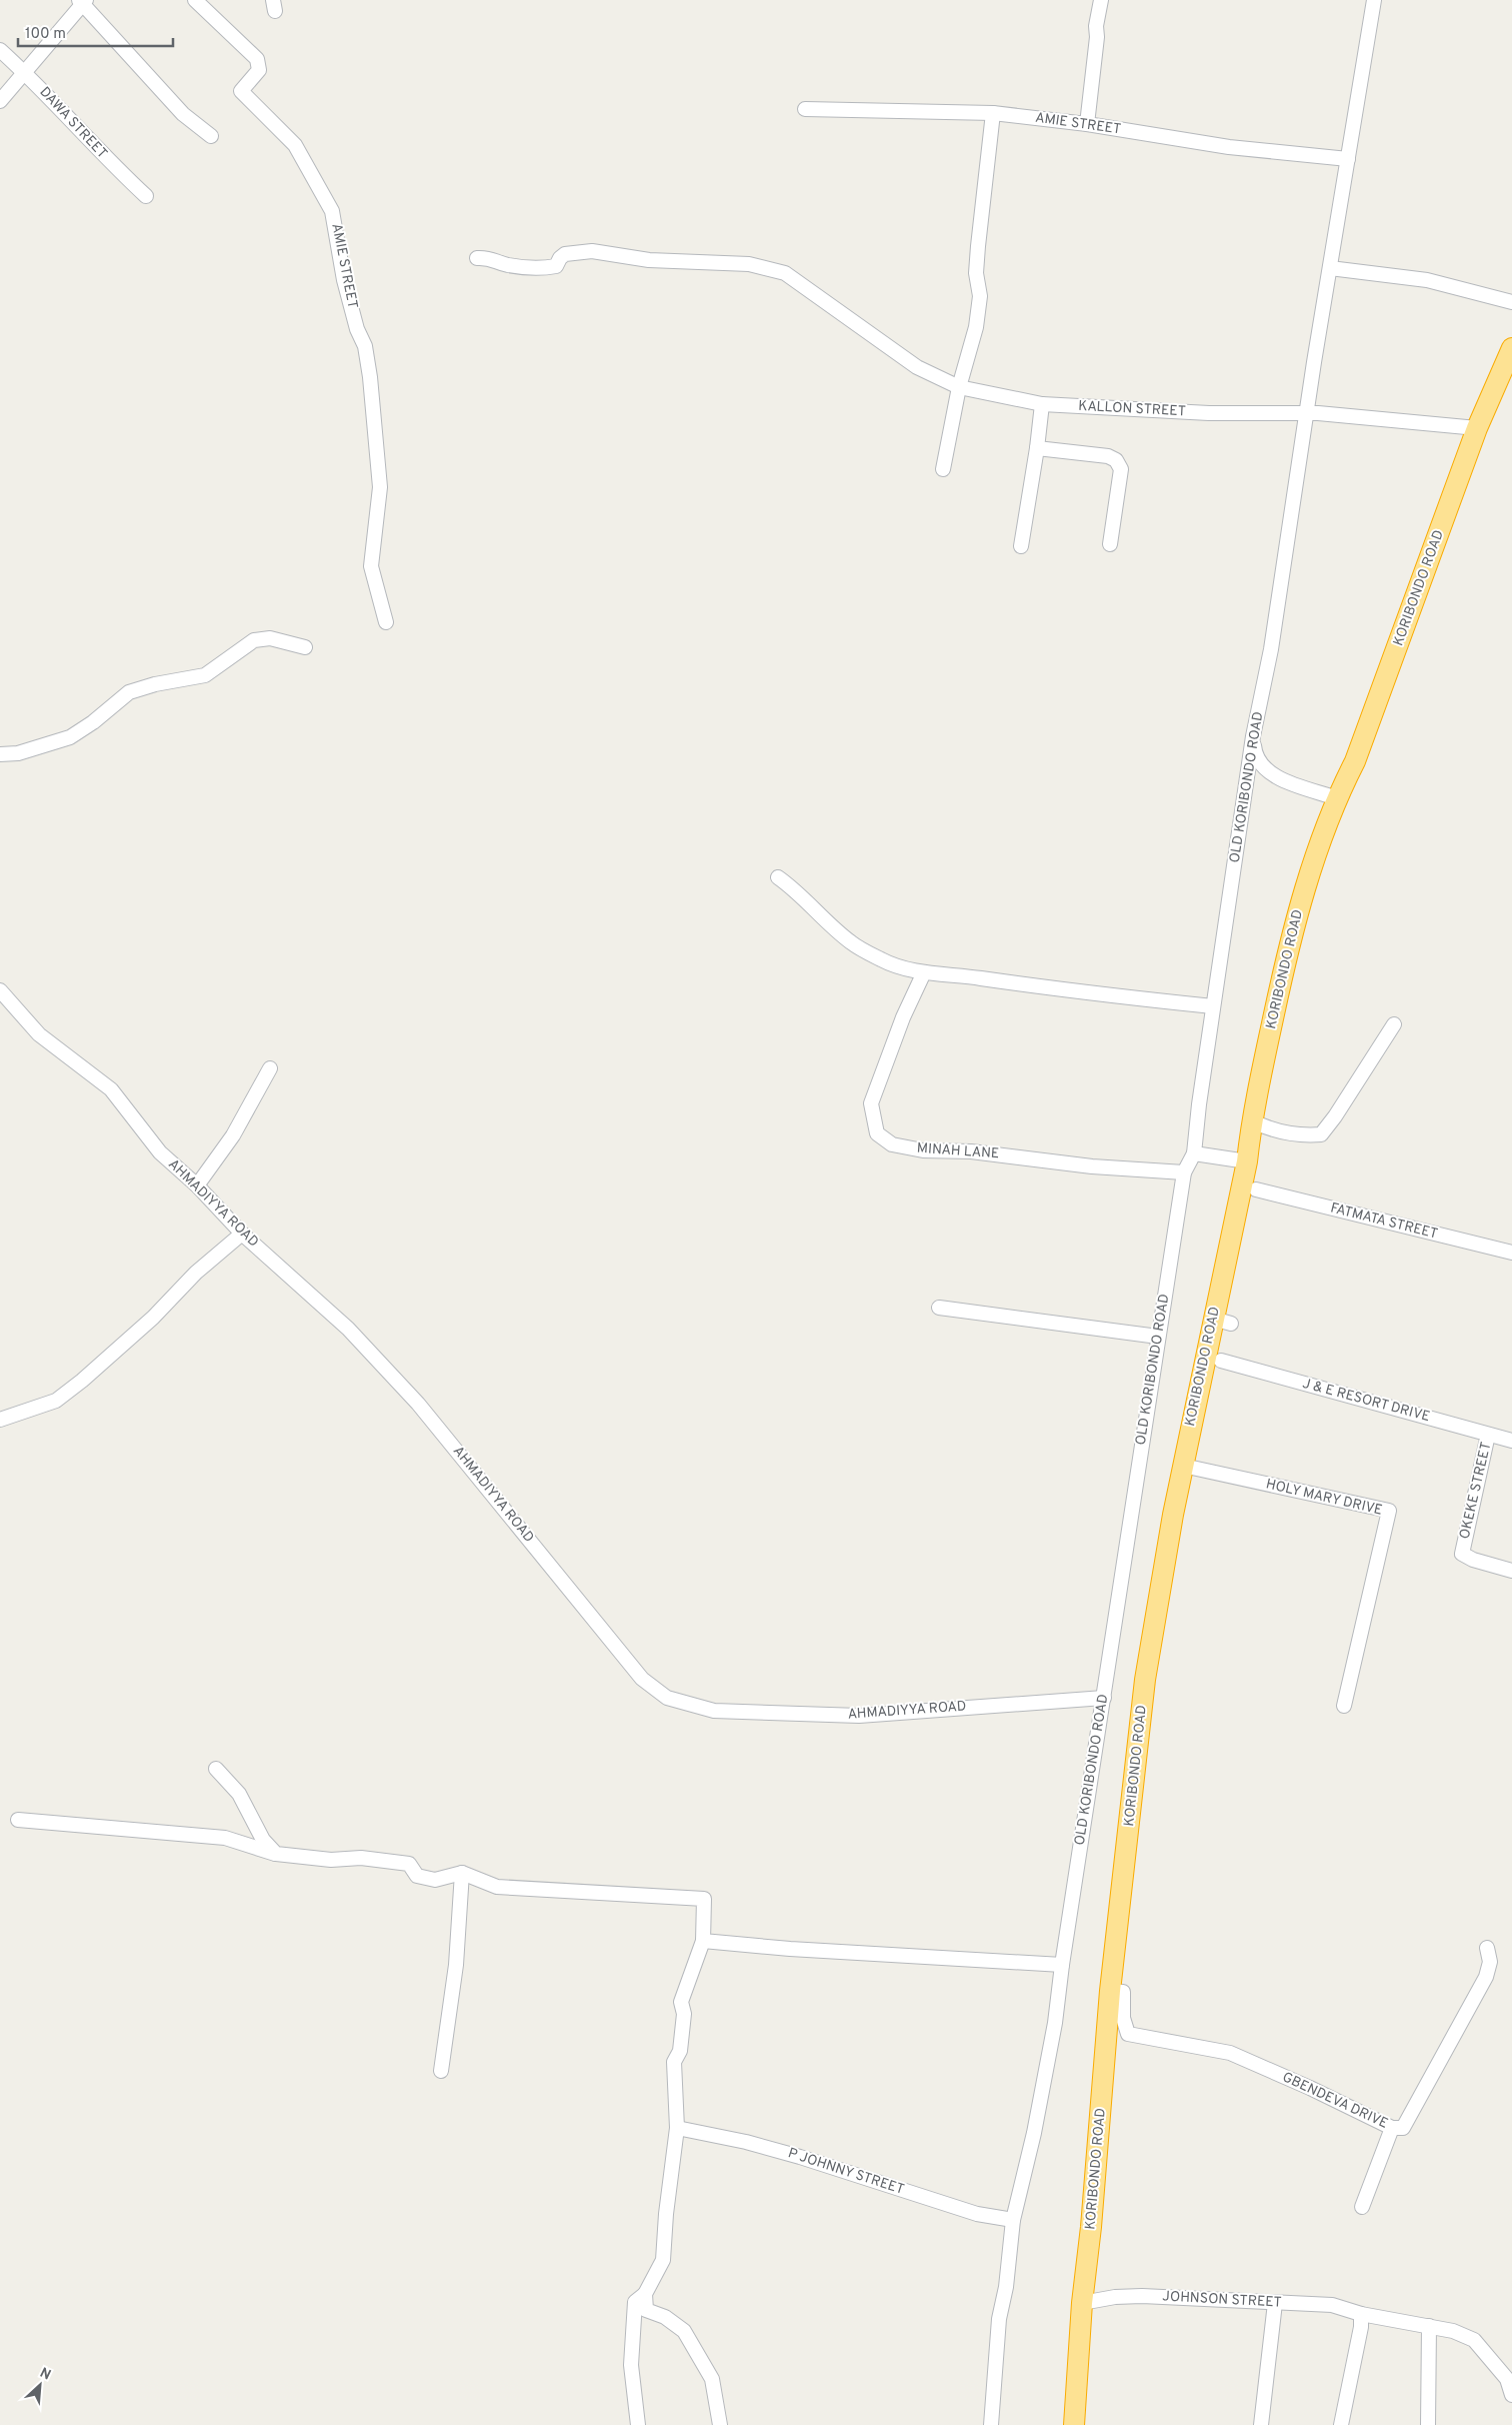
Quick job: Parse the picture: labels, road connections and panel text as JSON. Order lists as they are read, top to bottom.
{
  "streets": {
    "highway": ["KORIBONDO ROAD"],
    "street": [
      "DAWA STREET",
      "AMIE STREET",
      "KALLON STREET",
      "OLD KORIBONDO ROAD",
      "MINAH LANE",
      "AHMADIYYA ROAD",
      "FATMATA STREET",
      "J & E RESORT DRIVE",
      "OKEKE STREET",
      "HOLY MARY DRIVE",
      "GBENDEVA DRIVE",
      "P JOHNNY STREET",
      "JOHNSON STREET"
    ]
  },
  "crossings": [
    ["AMIE STREET", "OLD KORIBONDO ROAD"],
    ["KALLON STREET", "KORIBONDO ROAD"],
    ["KALLON STREET", "OLD KORIBONDO ROAD"],
    ["KORIBONDO ROAD", "HOLY MARY DRIVE"],
    ["KORIBONDO ROAD", "GBENDEVA DRIVE"],
    ["KORIBONDO ROAD", "JOHNSON STREET"],
    ["OLD KORIBONDO ROAD", "MINAH LANE"],
    ["OLD KORIBONDO ROAD", "AHMADIYYA ROAD"],
    ["OLD KORIBONDO ROAD", "P JOHNNY STREET"],
    ["J & E RESORT DRIVE", "OKEKE STREET"]
  ],
  "scale_bar": "100 m",
  "north": "top right"
}
